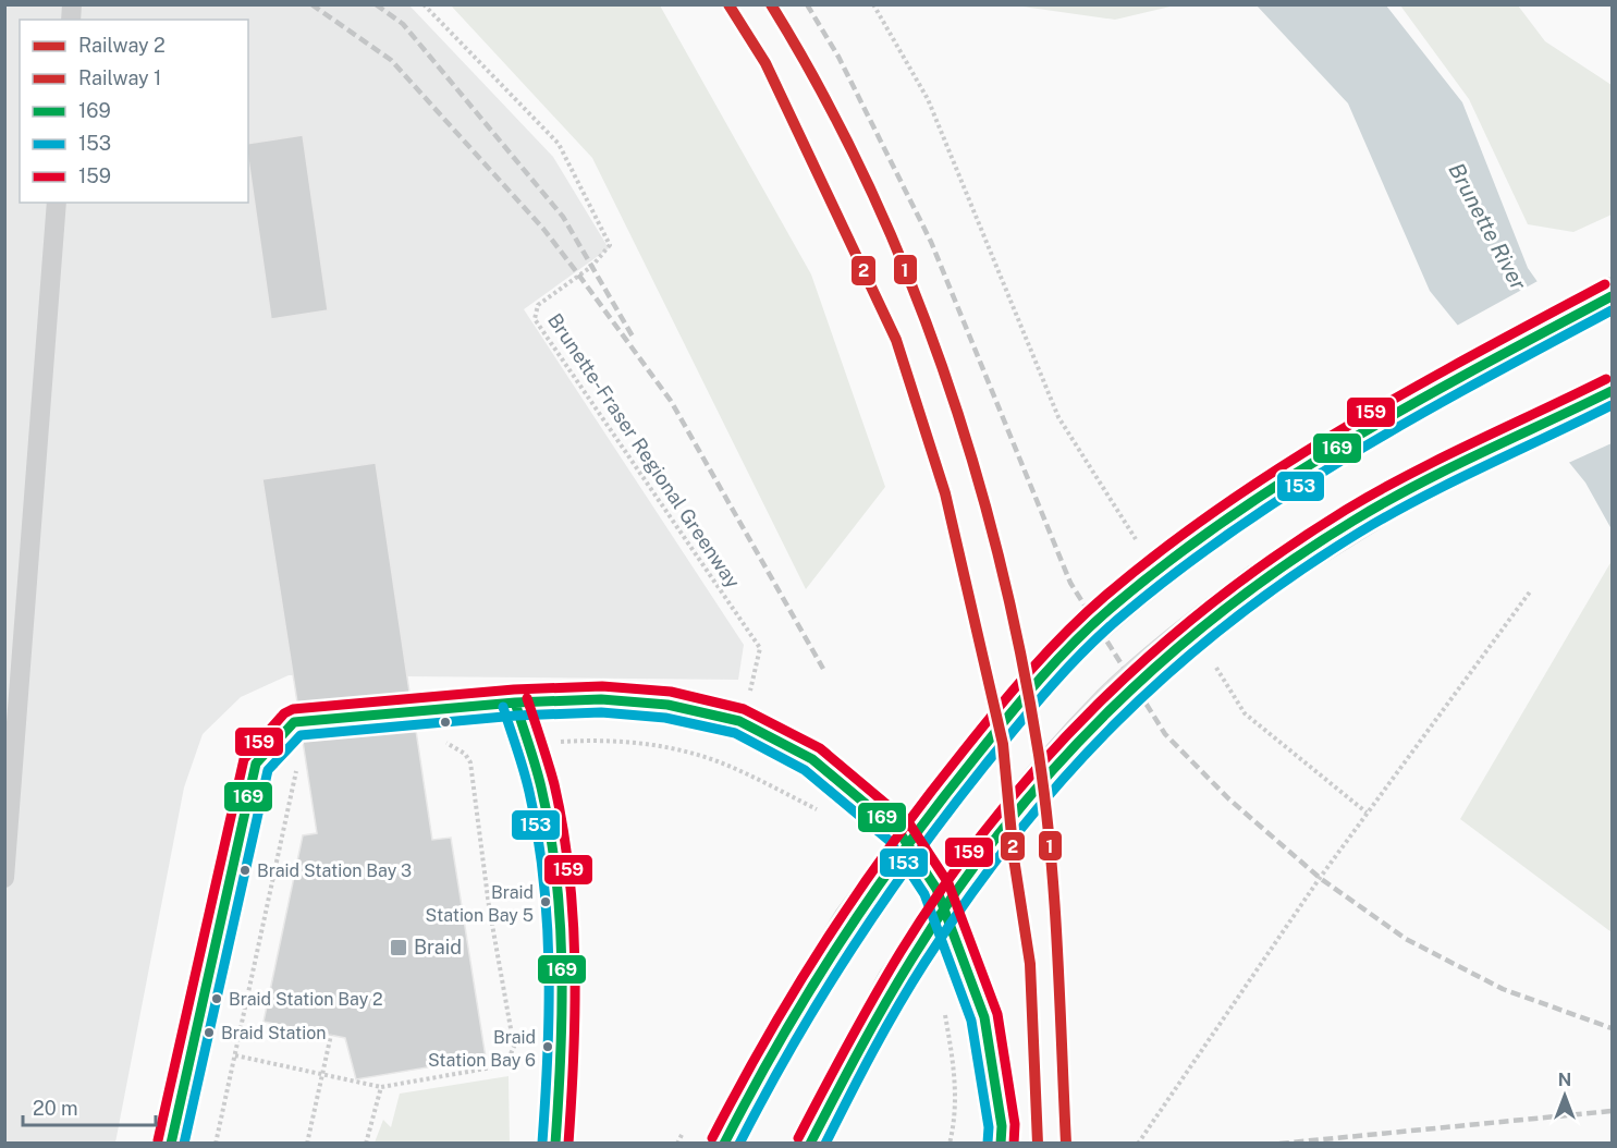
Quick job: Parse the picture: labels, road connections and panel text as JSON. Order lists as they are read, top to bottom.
{
  "streets": {
    "path": ["Brunette-Fraser Regional Greenway"]
  },
  "water": ["Brunette River"],
  "places": {
    "other": [
      "Braid Station Bay 3",
      "Braid Station Bay 5",
      "Braid Station Bay 2",
      "Braid Station",
      "Braid Station Bay 6"
    ],
    "transit": ["Braid"]
  },
  "lines": [
    "rail line 2",
    "rail line 1",
    "transit line 159",
    "transit line 169",
    "transit line 153"
  ],
  "legend": [
    "Railway 2",
    "Railway 1",
    "169",
    "153",
    "159"
  ],
  "scale_bar": "20 m",
  "north": "top"
}
